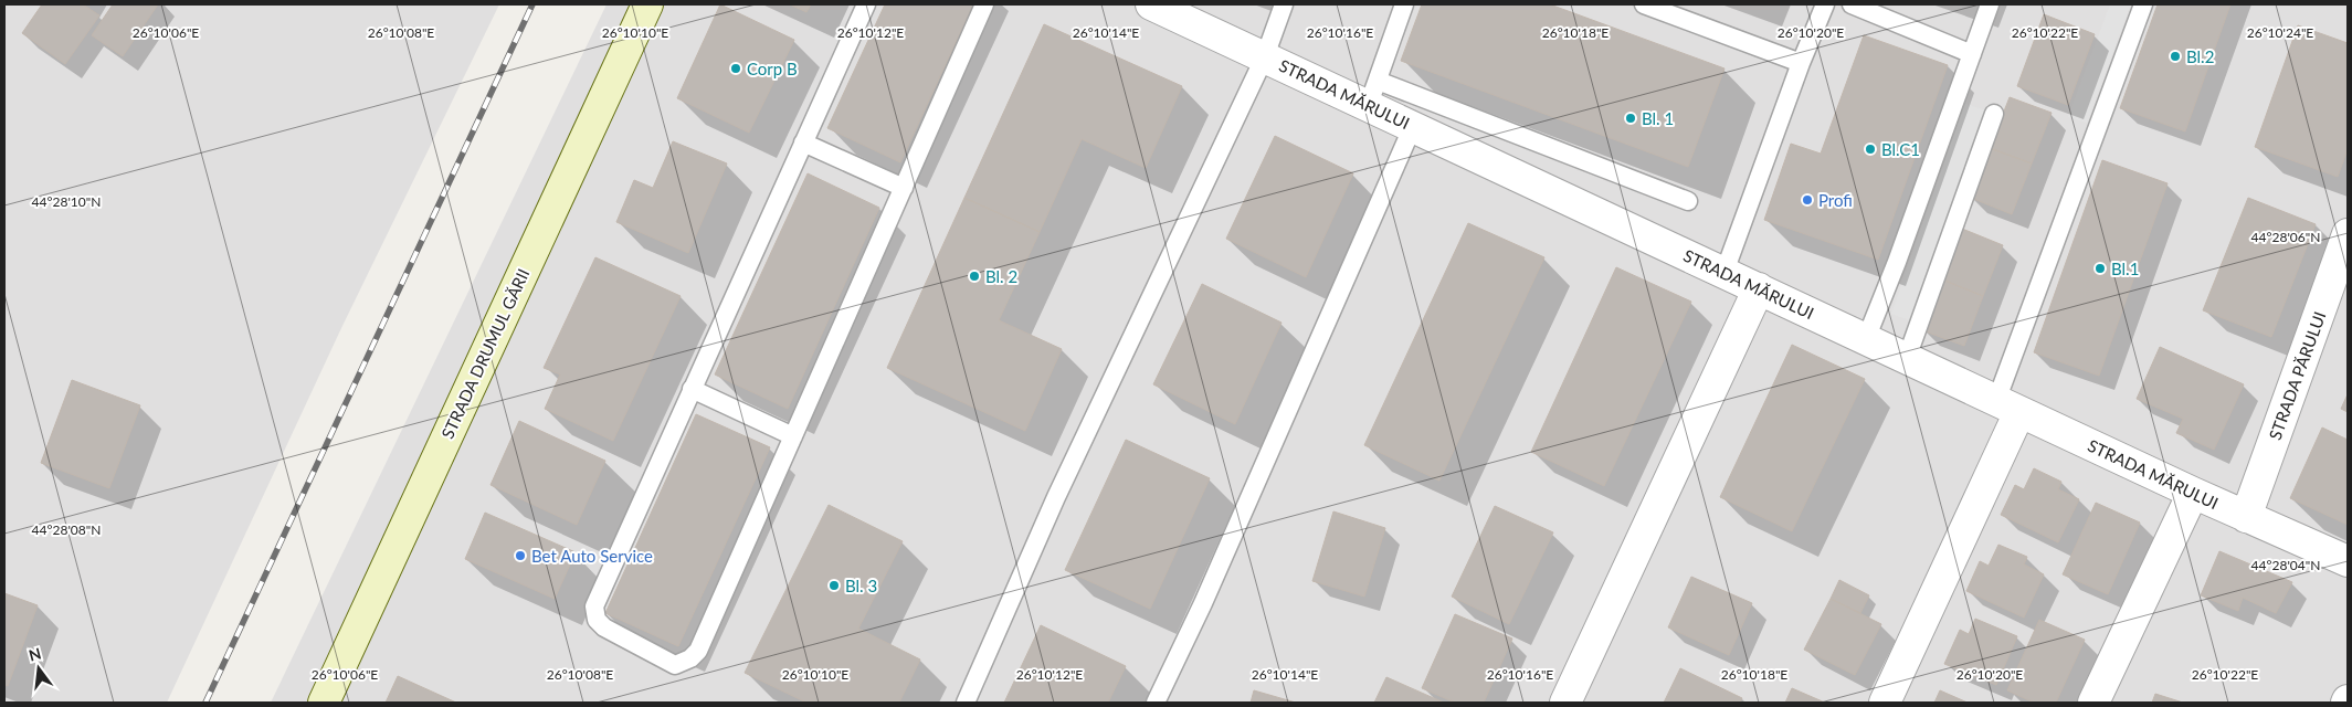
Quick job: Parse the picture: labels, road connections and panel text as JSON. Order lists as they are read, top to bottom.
{
  "streets": {
    "street": ["STRADA MĂRULUI", "STRADA DRUMUL GĂRII", "STRADA PĂRULUI"]
  },
  "crossings": [
    ["STRADA MĂRULUI", "STRADA PĂRULUI"]
  ],
  "places": [
    "Bl.2",
    "Corp B",
    "Bl. 1",
    "Bl.C1",
    "Profi",
    "Bl.1",
    "Bl. 2",
    "Bet Auto Service",
    "Bl. 3"
  ],
  "north": "top",
  "coordinates": [
    "26°10'06\"E",
    "26°10'08\"E",
    "26°10'10\"E",
    "26°10'12\"E",
    "26°10'14\"E",
    "26°10'16\"E",
    "26°10'18\"E",
    "26°10'20\"E",
    "26°10'22\"E",
    "26°10'24\"E",
    "44°28'10\"N",
    "44°28'06\"N",
    "44°28'08\"N",
    "44°28'04\"N"
  ]
}
